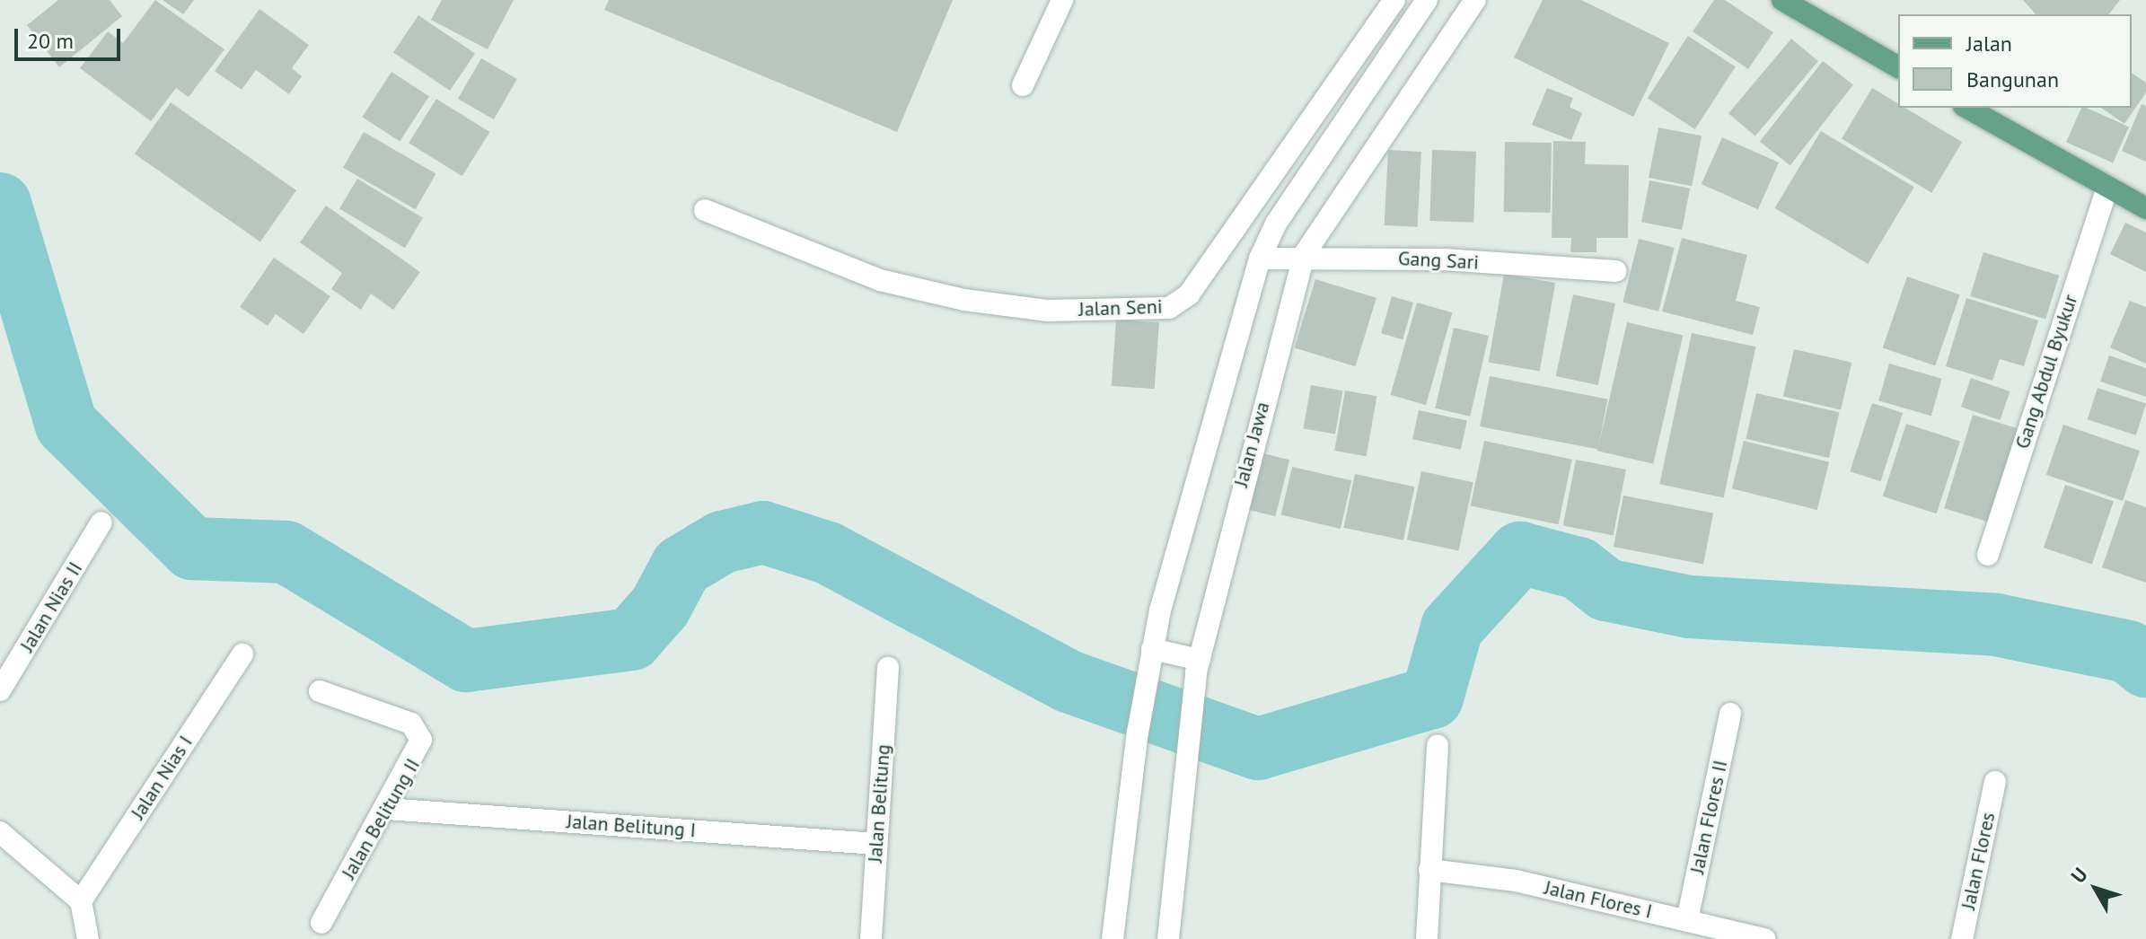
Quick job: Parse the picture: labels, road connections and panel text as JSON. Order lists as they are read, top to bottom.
{
  "streets": {
    "street": [
      "Gang Sari",
      "Jalan Seni",
      "Gang Abdul Byukur",
      "Jalan Jawa",
      "Jalan Nias II",
      "Jalan Nias I",
      "Jalan Belitung",
      "Jalan Flores II",
      "Jalan Belitung II",
      "Jalan Belitung I",
      "Jalan Flores",
      "Jalan Flores I"
    ]
  },
  "crossings": [
    ["Gang Sari", "Jalan Jawa"],
    ["Jalan Belitung", "Jalan Belitung I"],
    ["Jalan Flores II", "Jalan Flores I"],
    ["Jalan Belitung II", "Jalan Belitung I"]
  ],
  "legend": ["Jalan", "Bangunan"],
  "scale_bar": "20 m",
  "north": "top left"
}
